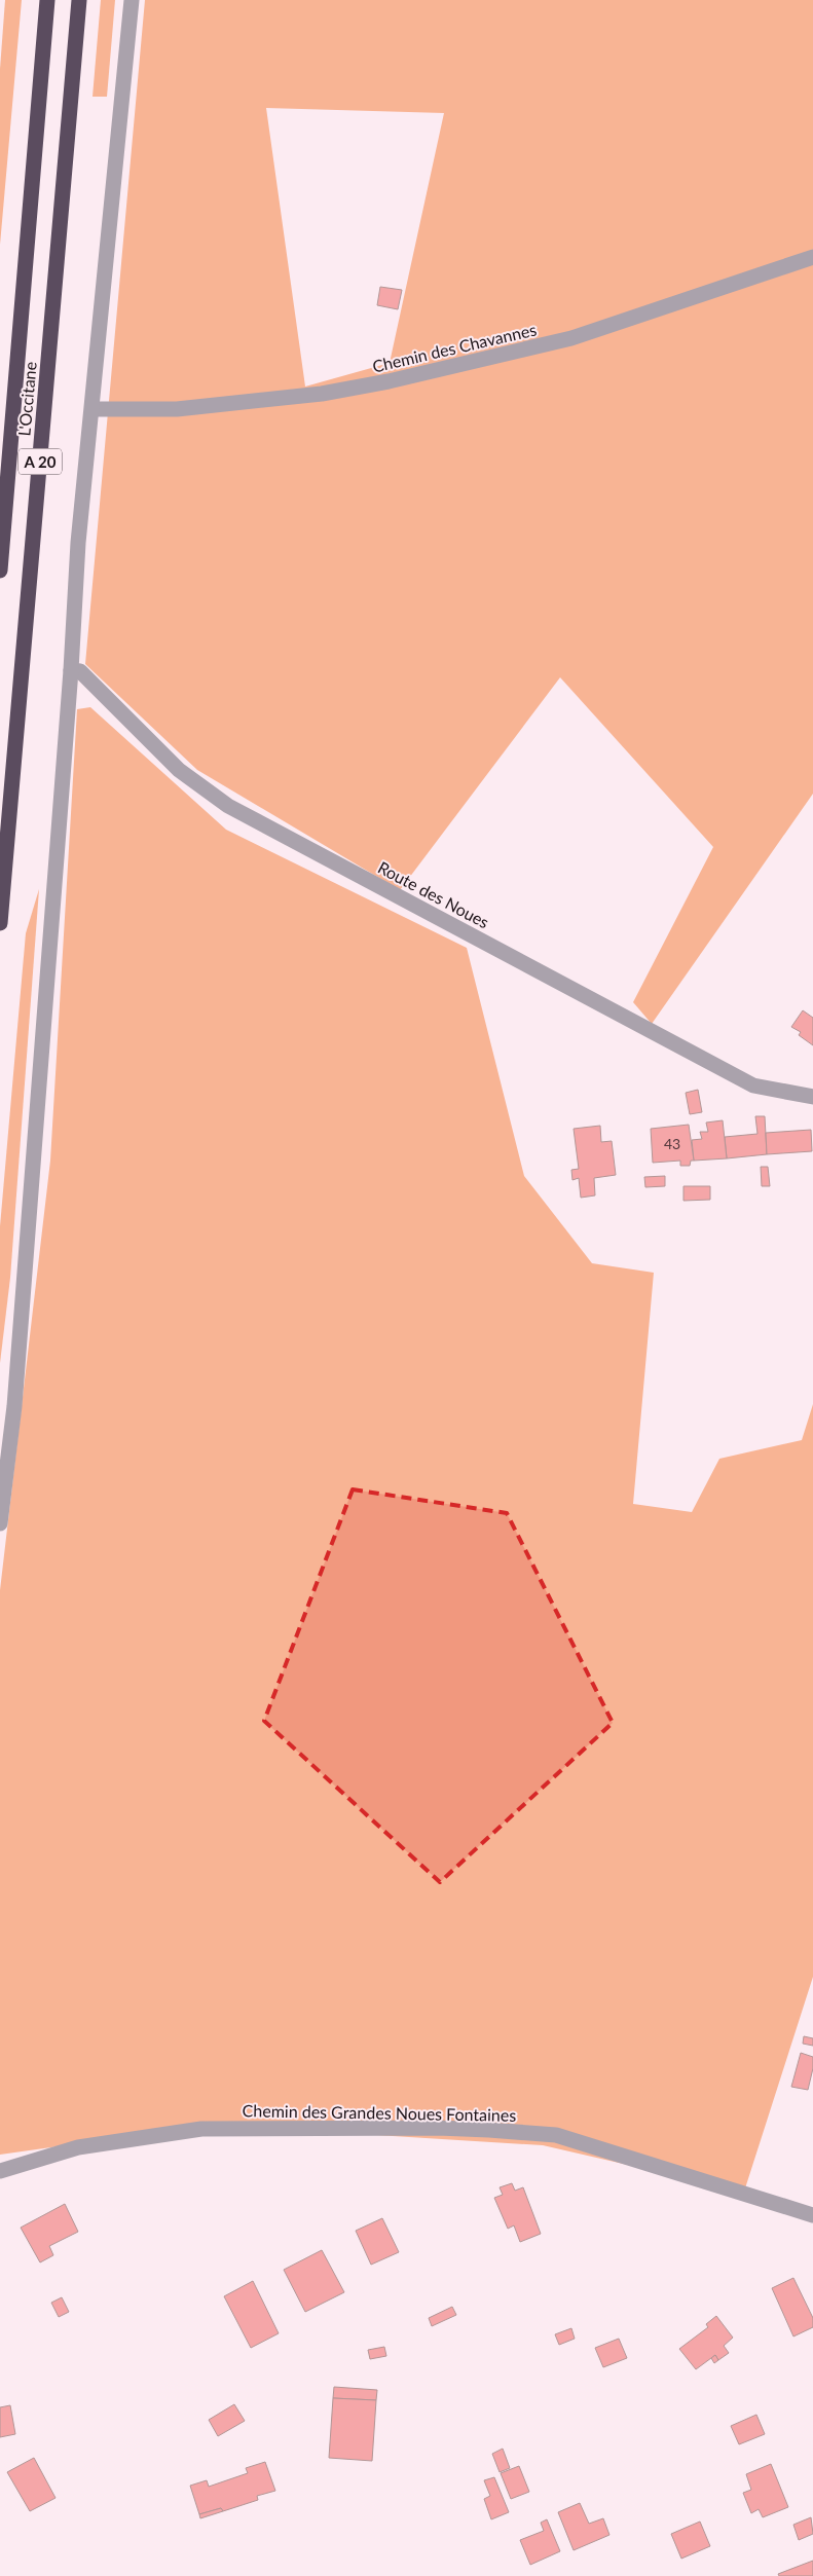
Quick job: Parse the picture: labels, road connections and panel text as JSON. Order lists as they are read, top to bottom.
{
  "streets": {
    "highway": ["L'Occitane", "A 20"],
    "street": ["Chemin des Chavannes", "Route des Noues", "Chemin des Grandes Noues Fontaines"]
  },
  "house_numbers": ["43"]
}
